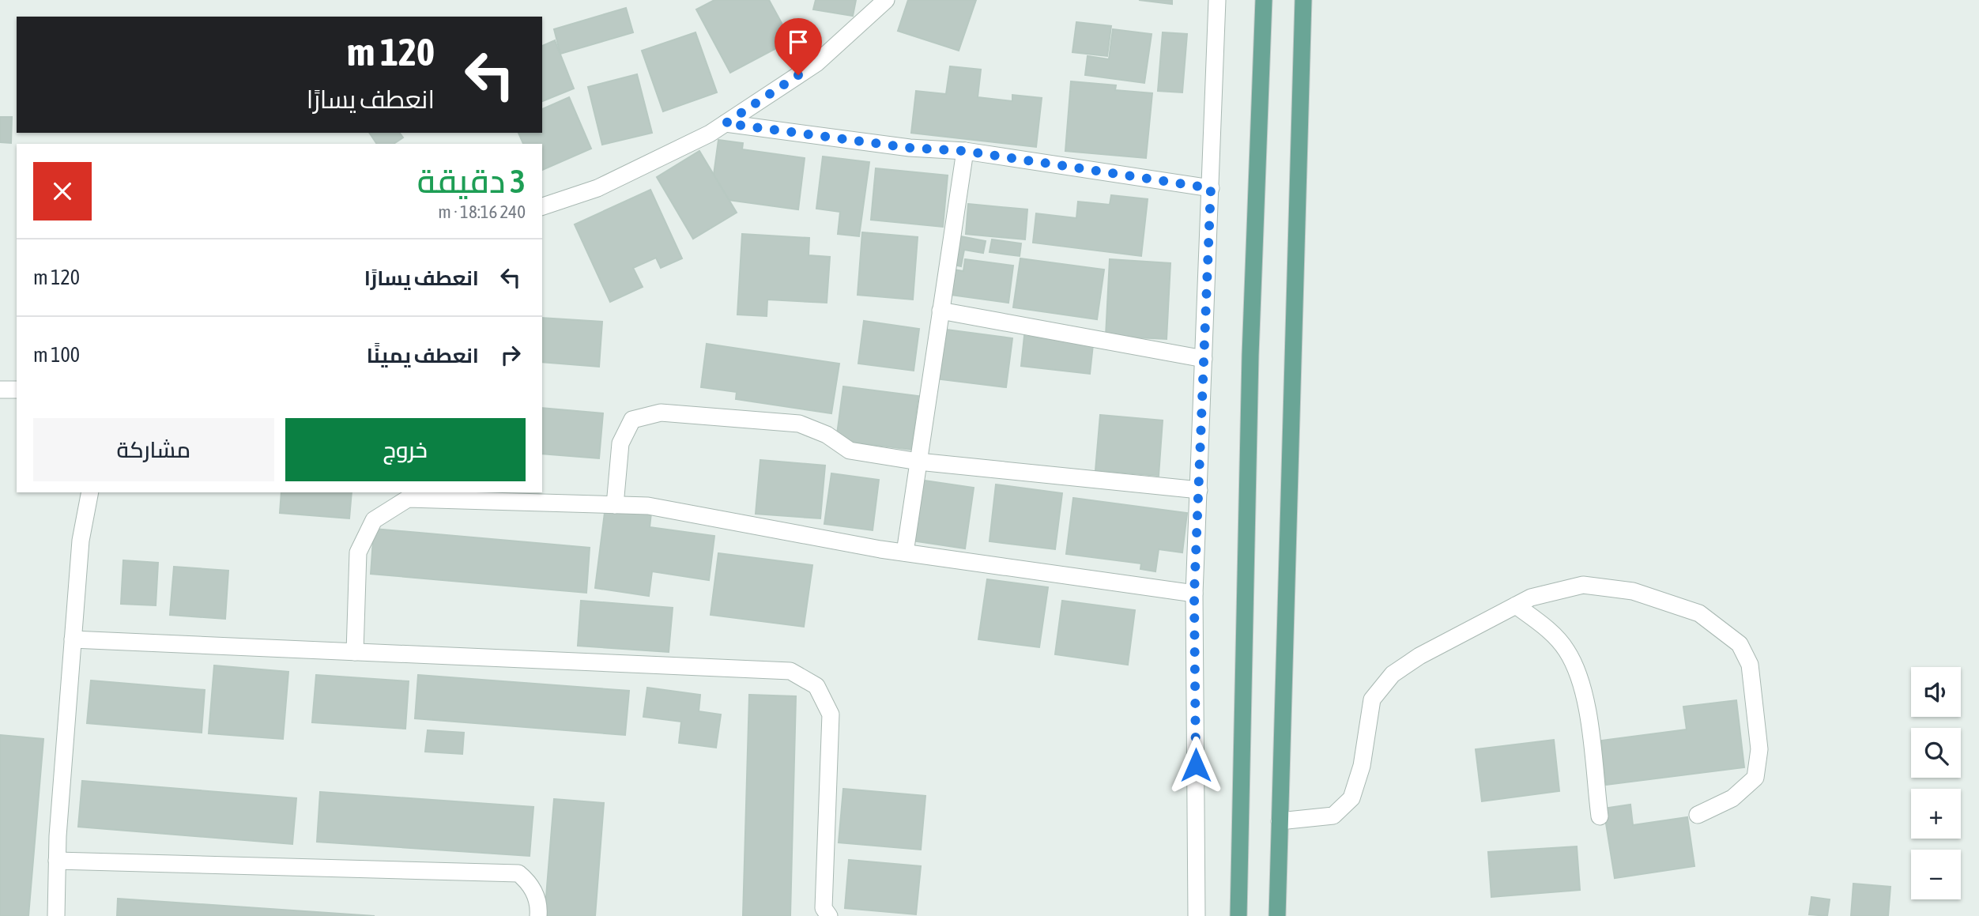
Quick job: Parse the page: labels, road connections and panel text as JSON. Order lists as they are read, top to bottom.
{
  "page": {
    "turn": ["120 m", "انعطف يسارًا"],
    "heading": ["3 دقيقة", "240 m · 18:16"],
    "list": [
      {
        "name": "انعطف يسارًا",
        "value": "120 m"
      },
      {
        "name": "انعطف يمينًا",
        "value": "100 m"
      }
    ],
    "buttons": ["خروج", "مشاركة"],
    "map_buttons": ["+", "−"]
  }
}
